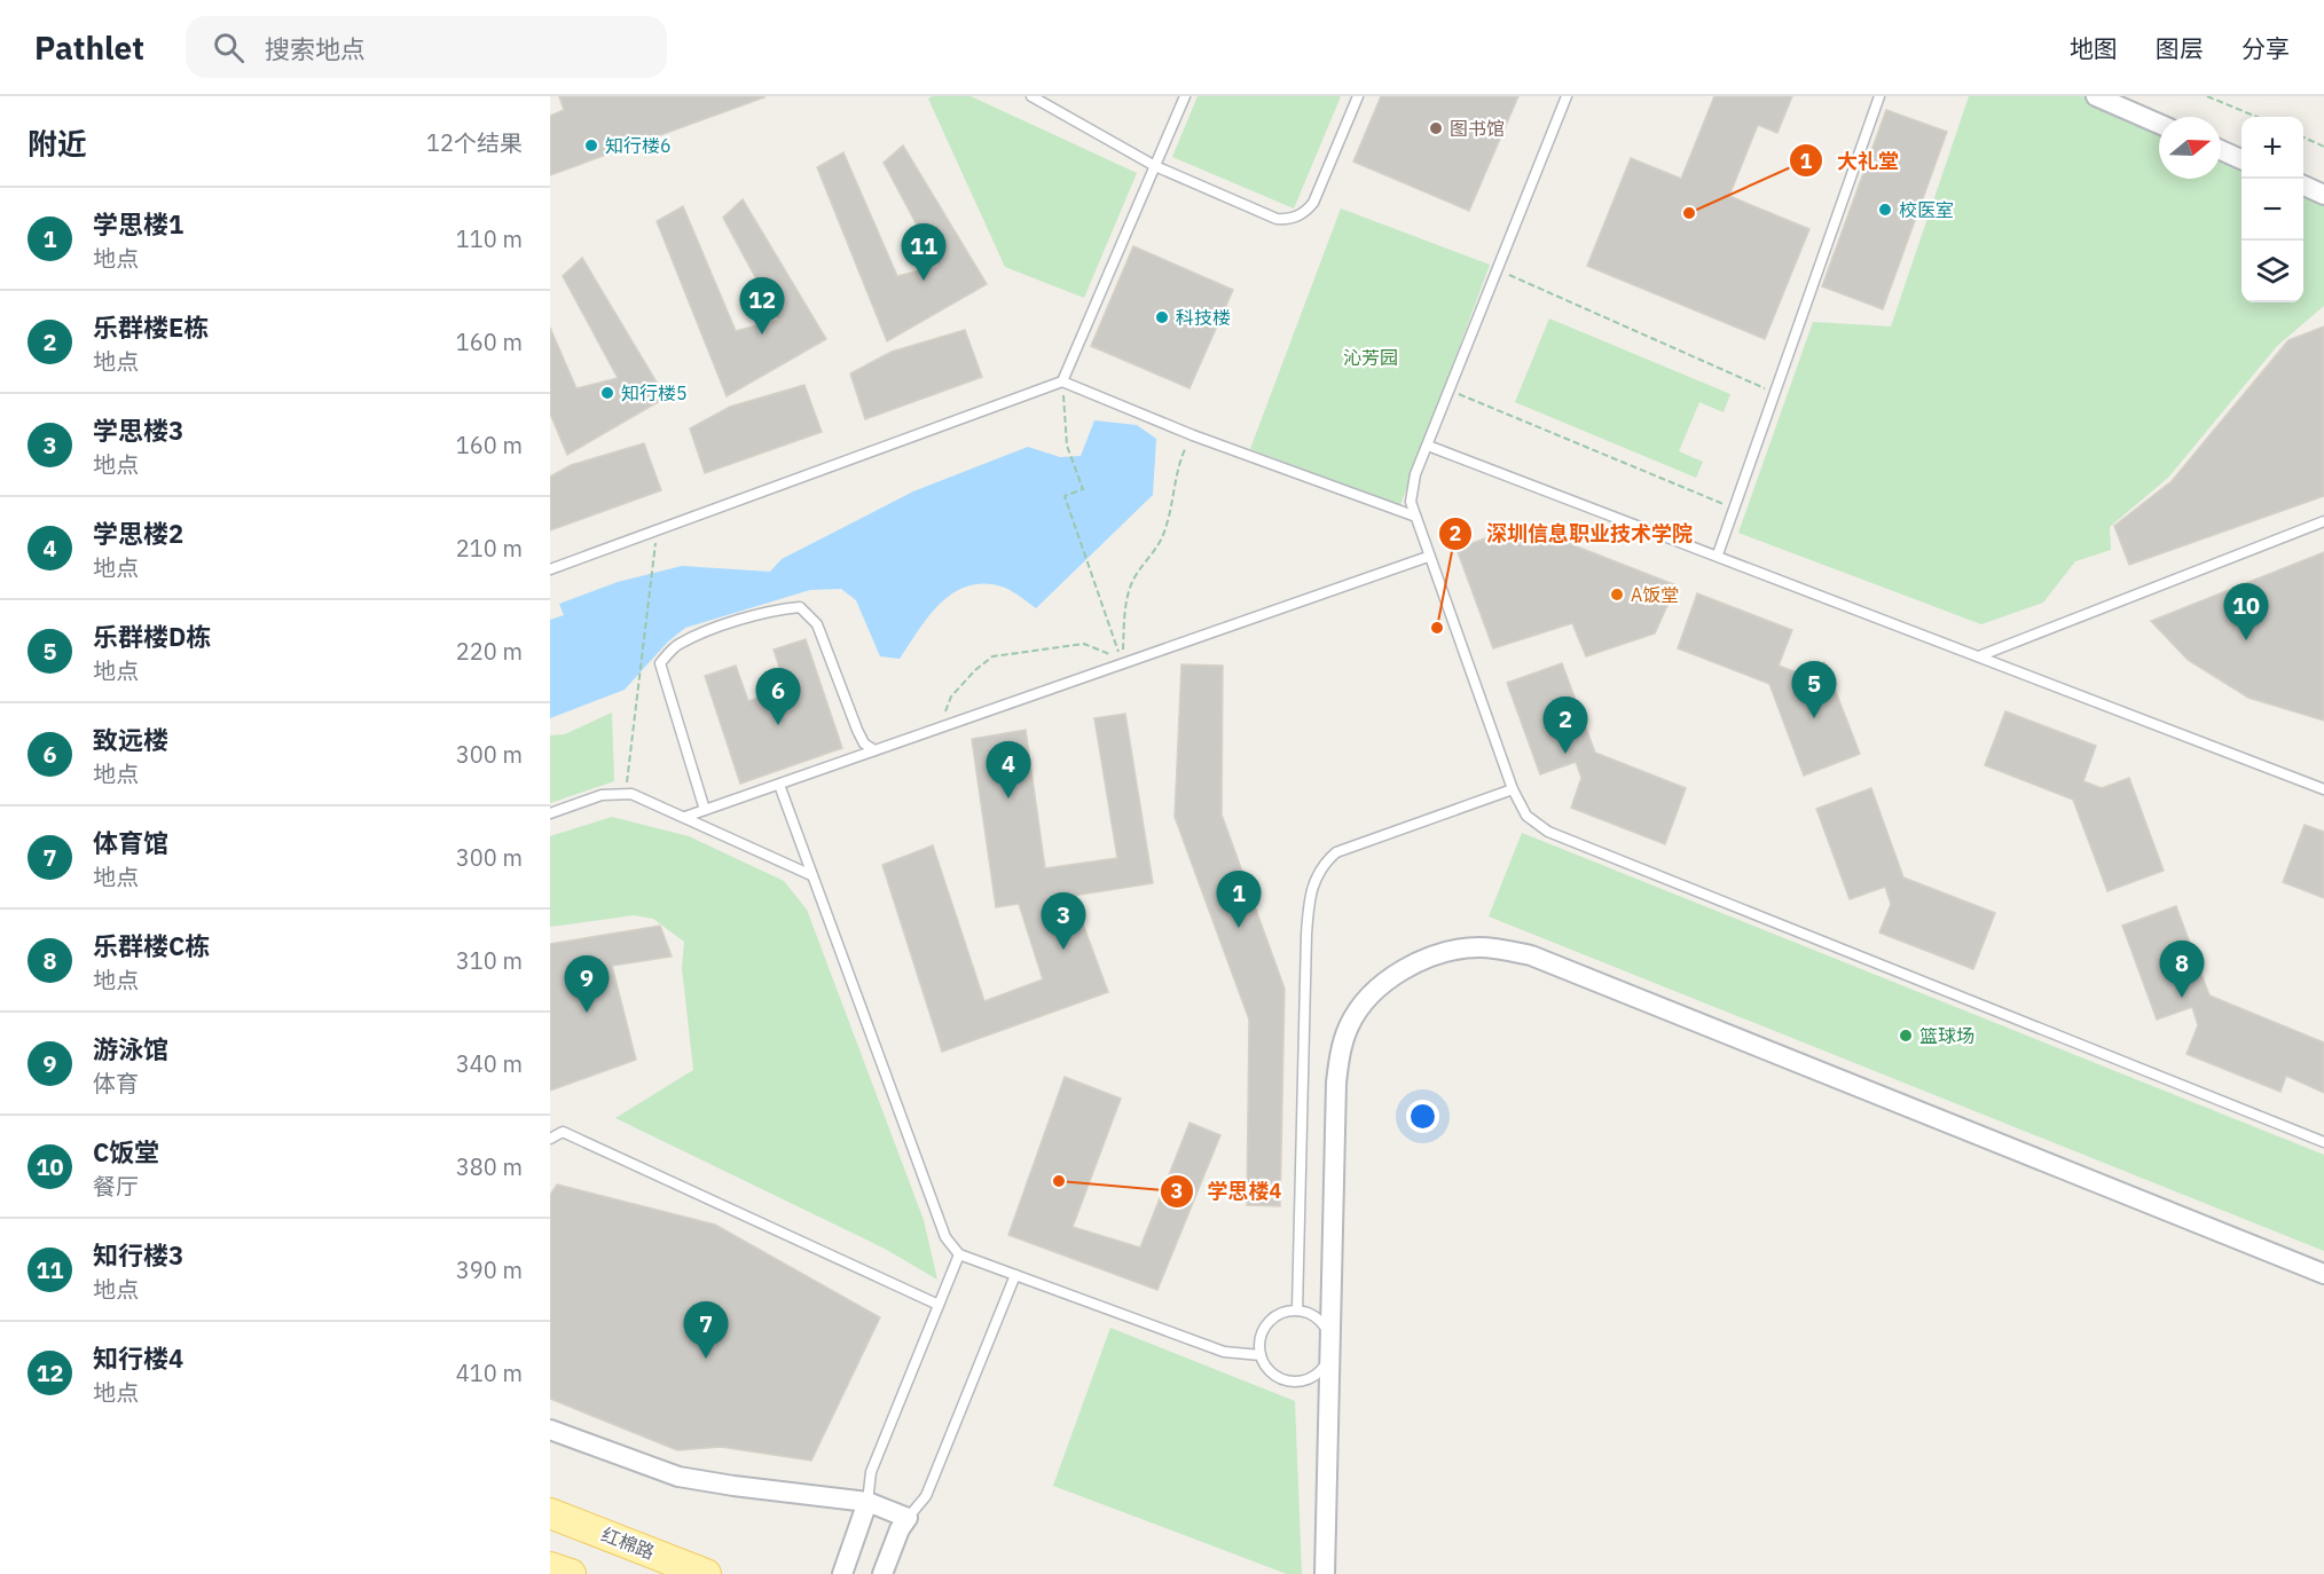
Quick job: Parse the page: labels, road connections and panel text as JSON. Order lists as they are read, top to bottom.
{
  "streets": {
    "main road": ["红棉路"]
  },
  "parks": ["沁芳园"],
  "places": [
    "图书馆",
    "知行楼6",
    "校医室",
    "大礼堂",
    "科技楼",
    "知行楼5",
    "A饭堂",
    "深圳信息职业技术学院",
    "篮球场",
    "学思楼4"
  ],
  "north": "right",
  "page": {
    "header": "Pathlet",
    "search": "搜索地点",
    "nav": ["地图", "图层", "分享"],
    "heading": ["附近", "12个结果"],
    "map_buttons": ["+", "−"],
    "list": [
      {
        "mark": "1",
        "name": "学思楼1",
        "note": "地点",
        "value": "110 m"
      },
      {
        "mark": "2",
        "name": "乐群楼E栋",
        "note": "地点",
        "value": "160 m"
      },
      {
        "mark": "3",
        "name": "学思楼3",
        "note": "地点",
        "value": "160 m"
      },
      {
        "mark": "4",
        "name": "学思楼2",
        "note": "地点",
        "value": "210 m"
      },
      {
        "mark": "5",
        "name": "乐群楼D栋",
        "note": "地点",
        "value": "220 m"
      },
      {
        "mark": "6",
        "name": "致远楼",
        "note": "地点",
        "value": "300 m"
      },
      {
        "mark": "7",
        "name": "体育馆",
        "note": "地点",
        "value": "300 m"
      },
      {
        "mark": "8",
        "name": "乐群楼C栋",
        "note": "地点",
        "value": "310 m"
      },
      {
        "mark": "9",
        "name": "游泳馆",
        "note": "体育",
        "value": "340 m"
      },
      {
        "mark": "10",
        "name": "C饭堂",
        "note": "餐厅",
        "value": "380 m"
      },
      {
        "mark": "11",
        "name": "知行楼3",
        "note": "地点",
        "value": "390 m"
      },
      {
        "mark": "12",
        "name": "知行楼4",
        "note": "地点",
        "value": "410 m"
      }
    ],
    "pins": [
      "11",
      "12",
      "10",
      "5",
      "6",
      "2",
      "4",
      "1",
      "3",
      "8",
      "9",
      "7"
    ]
  }
}
